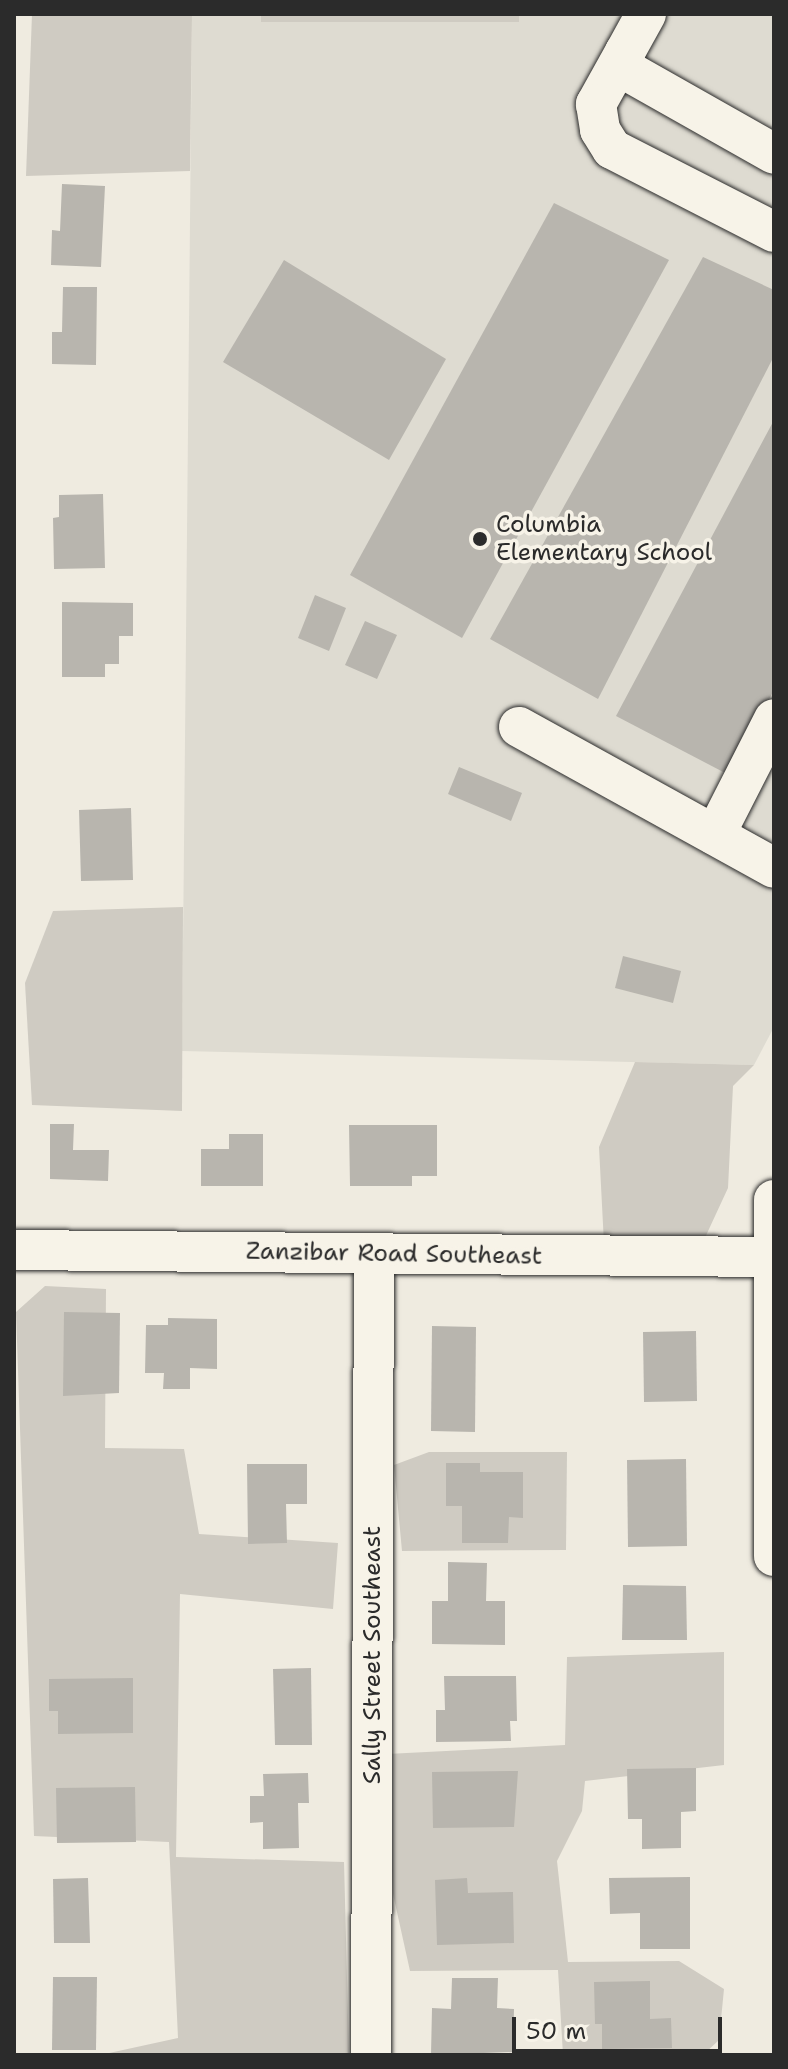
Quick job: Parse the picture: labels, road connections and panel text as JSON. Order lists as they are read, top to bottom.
{
  "streets": {
    "street": ["Zanzibar Road Southeast", "Sally Street Southeast"]
  },
  "crossings": [
    ["Zanzibar Road Southeast", "Sally Street Southeast"]
  ],
  "places": ["Columbia Elementary School"],
  "scale_bar": "50 m"
}
